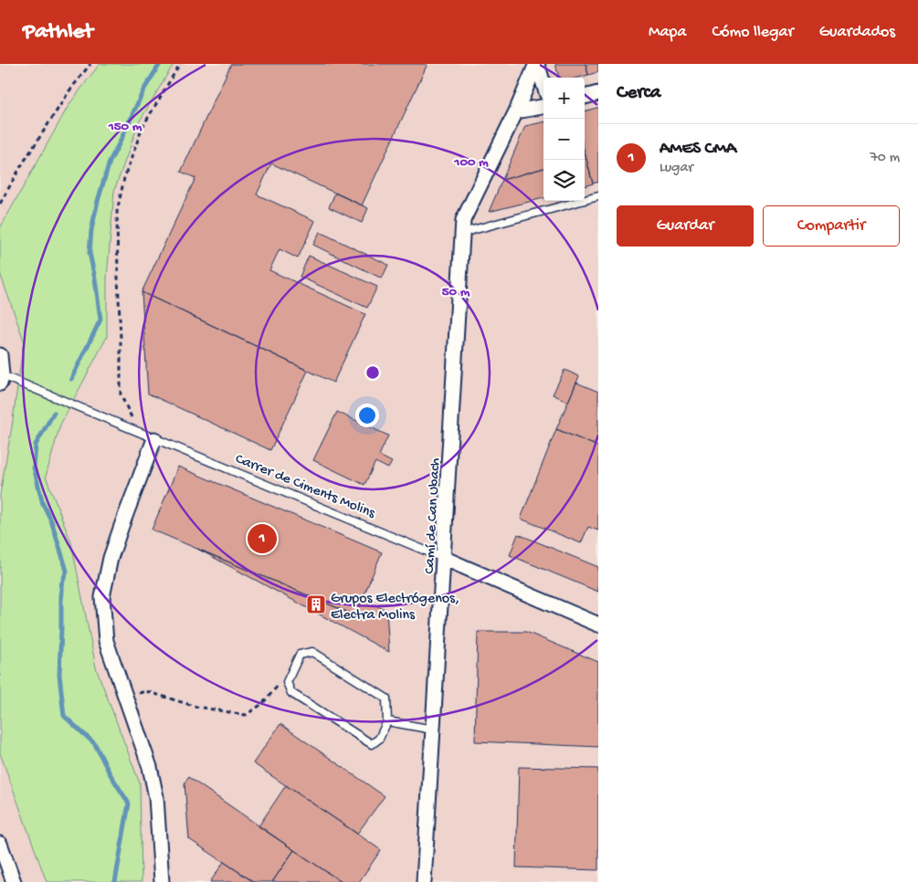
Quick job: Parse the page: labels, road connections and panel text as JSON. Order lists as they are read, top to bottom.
{
  "streets": {
    "street": ["Carrer de Ciments Molins", "Camí de Can Ubach"]
  },
  "crossings": [
    ["Carrer de Ciments Molins", "Camí de Can Ubach"]
  ],
  "places": {
    "building": ["Grupos Electrógenos, Electra Molins"]
  },
  "page": {
    "header": "Pathlet",
    "nav": ["Mapa", "Cómo llegar", "Guardados"],
    "heading": "Cerca",
    "map_buttons": ["+", "−"],
    "list": [
      {
        "mark": "1",
        "name": "AMES CMA",
        "note": "Lugar",
        "value": "70 m"
      }
    ],
    "buttons": ["Guardar", "Compartir"],
    "pins": "1"
  },
  "rings": ["150 m", "100 m", "50 m"]
}
